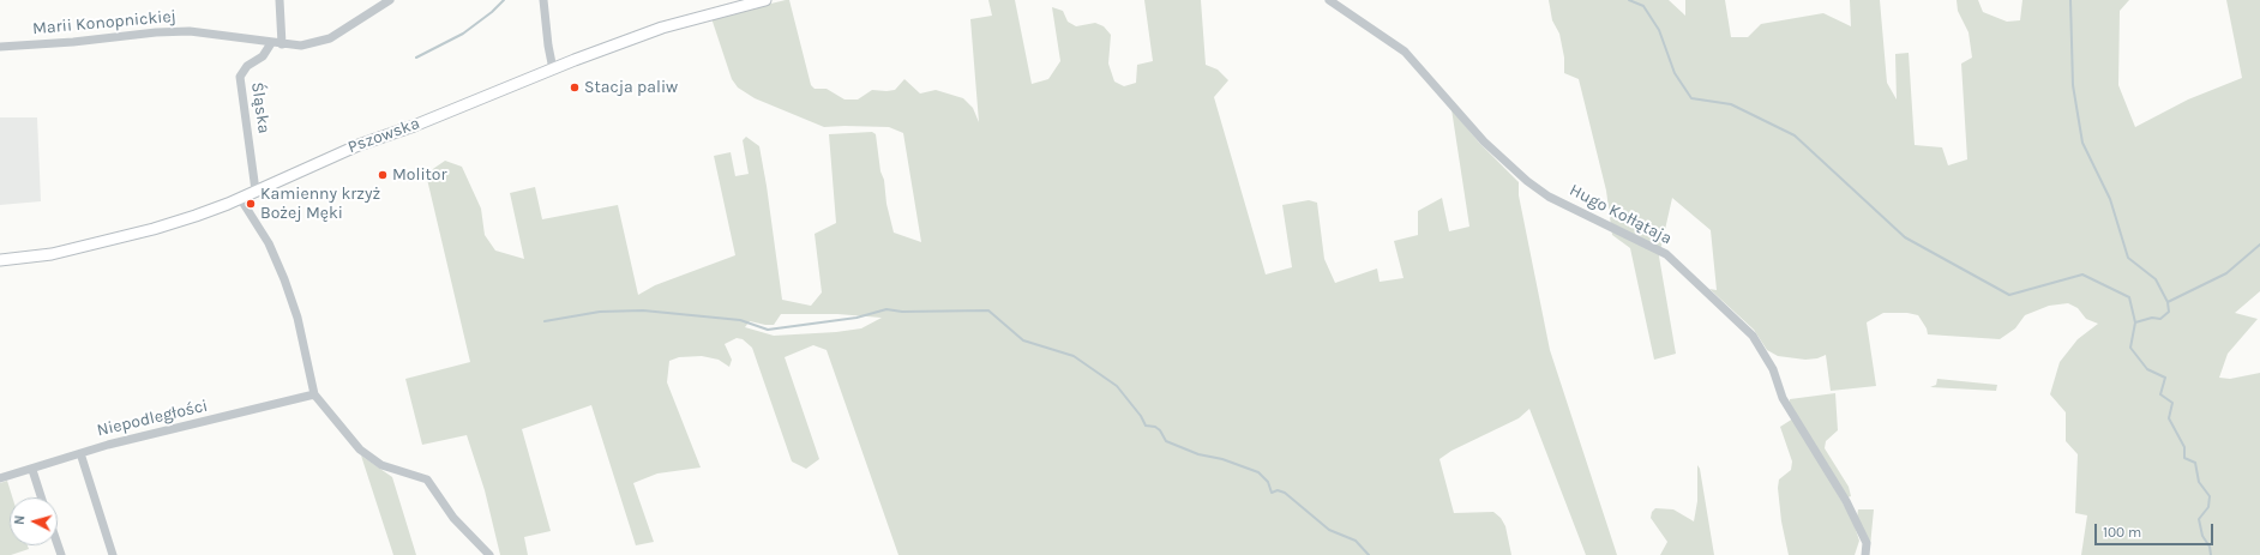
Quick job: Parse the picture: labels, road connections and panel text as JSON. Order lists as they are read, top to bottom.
{
  "streets": {
    "main road": ["Pszowska"],
    "street": [
      "Marii Konopnickiej",
      "Śląska",
      "Hugo Kołłątaja",
      "Niepodległości"
    ]
  },
  "crossings": [
    ["Marii Konopnickiej", "Śląska"],
    ["Śląska", "Pszowska"]
  ],
  "places": ["Stacja paliw", "Molitor", "Kamienny krzyż Bożej Męki"],
  "scale_bar": "100 m",
  "north": "left"
}
